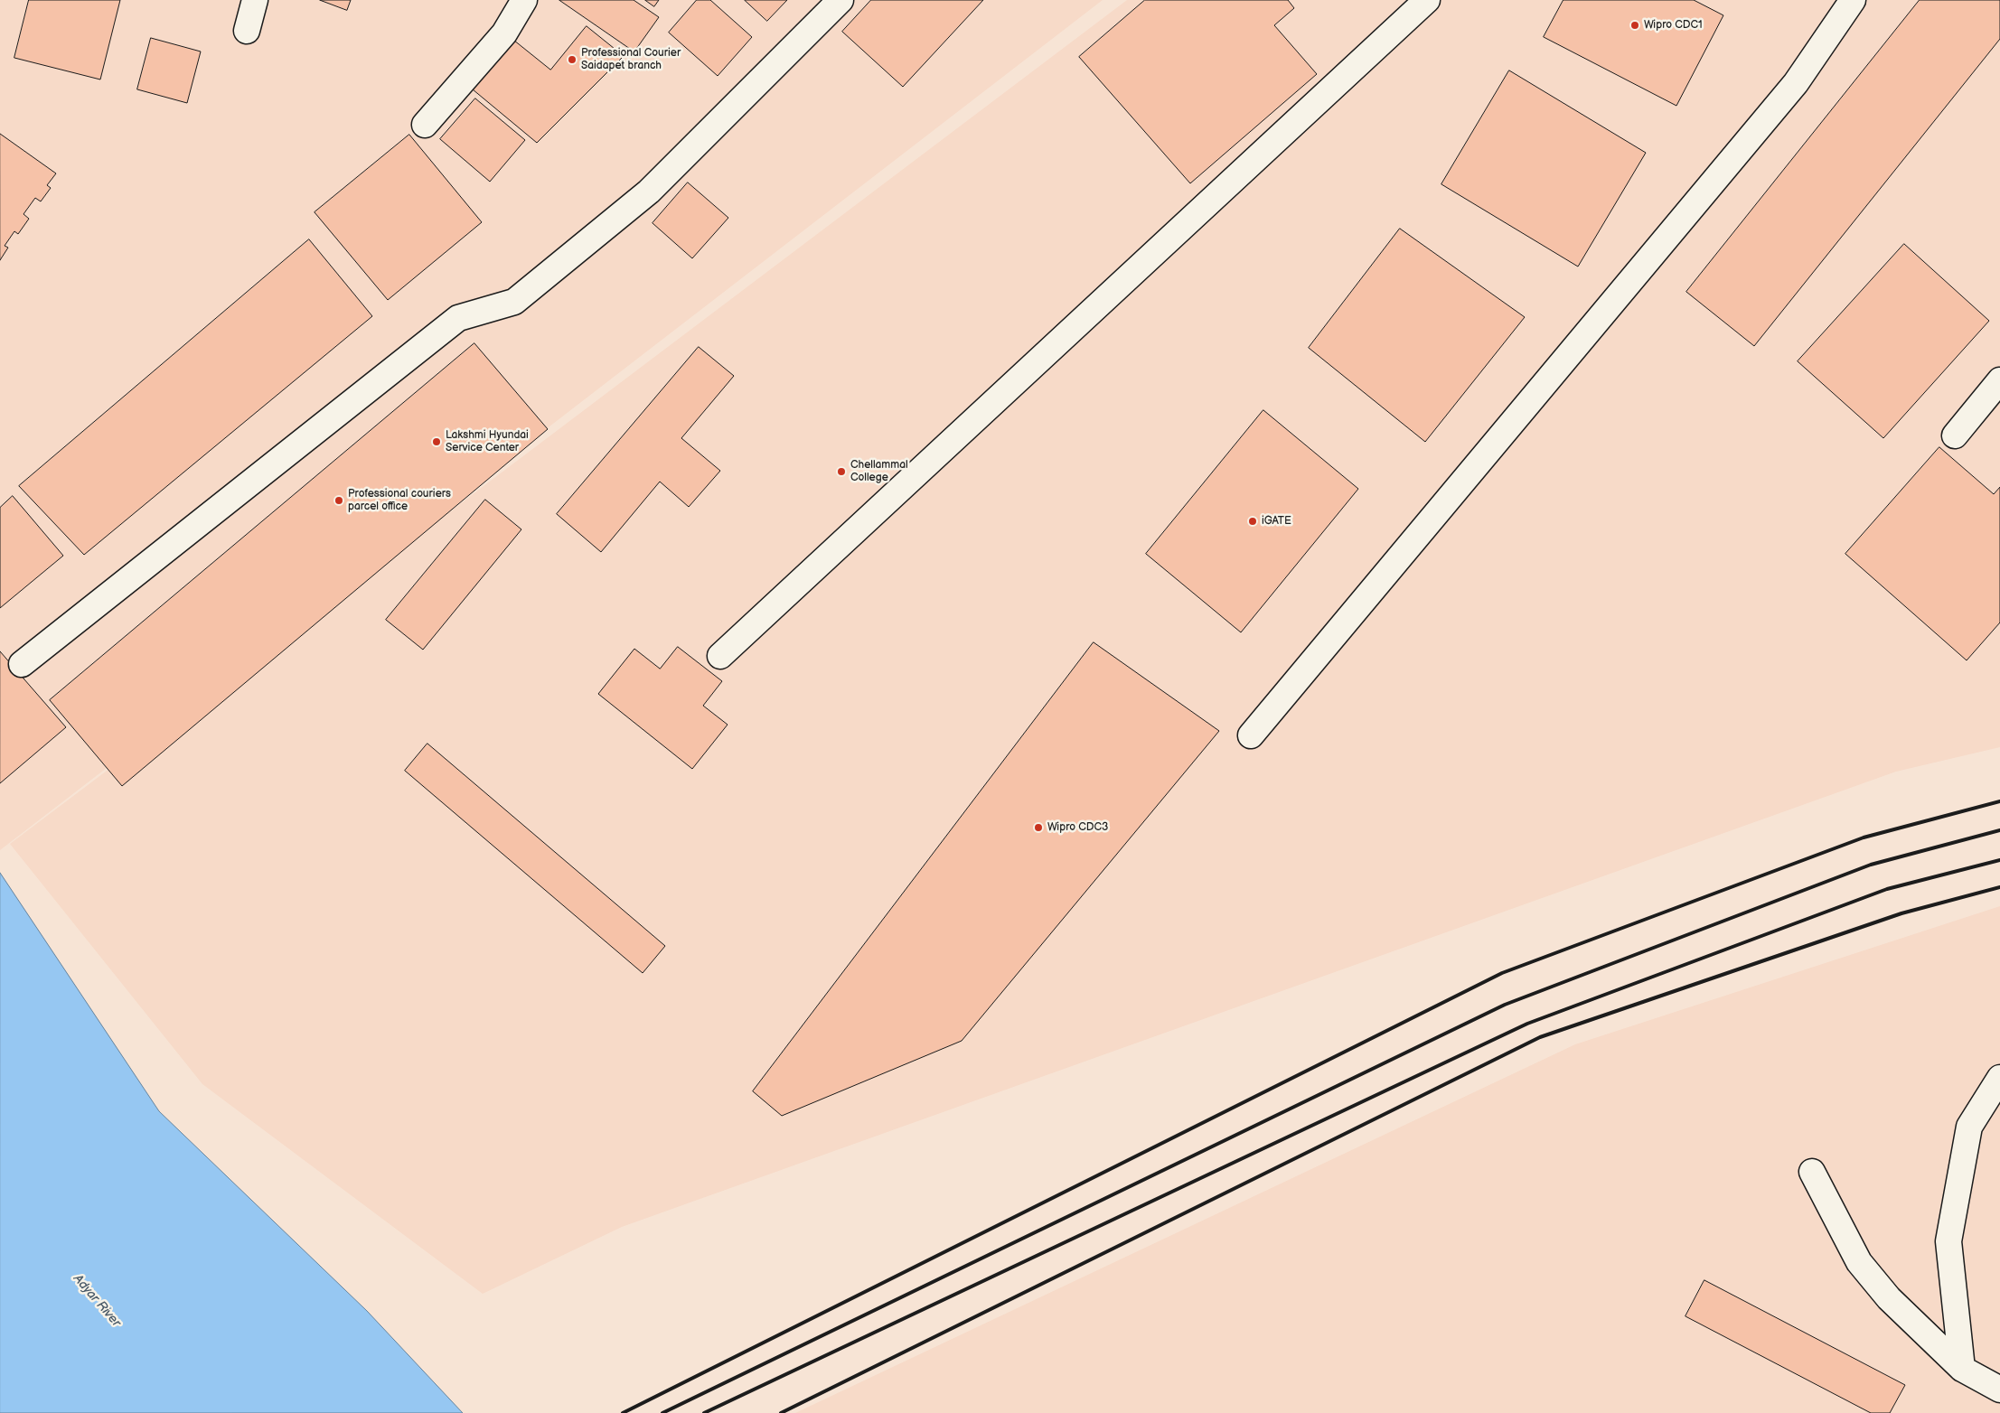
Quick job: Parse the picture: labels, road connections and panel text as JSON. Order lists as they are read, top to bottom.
{
  "water": ["Adyar River"],
  "places": [
    "Wipro CDC1",
    "Professional Courier Saidapet branch",
    "Lakshmi Hyundai Service Center",
    "Chellammal College",
    "Professional couriers parcel office",
    "iGATE",
    "Wipro CDC3"
  ]
}
